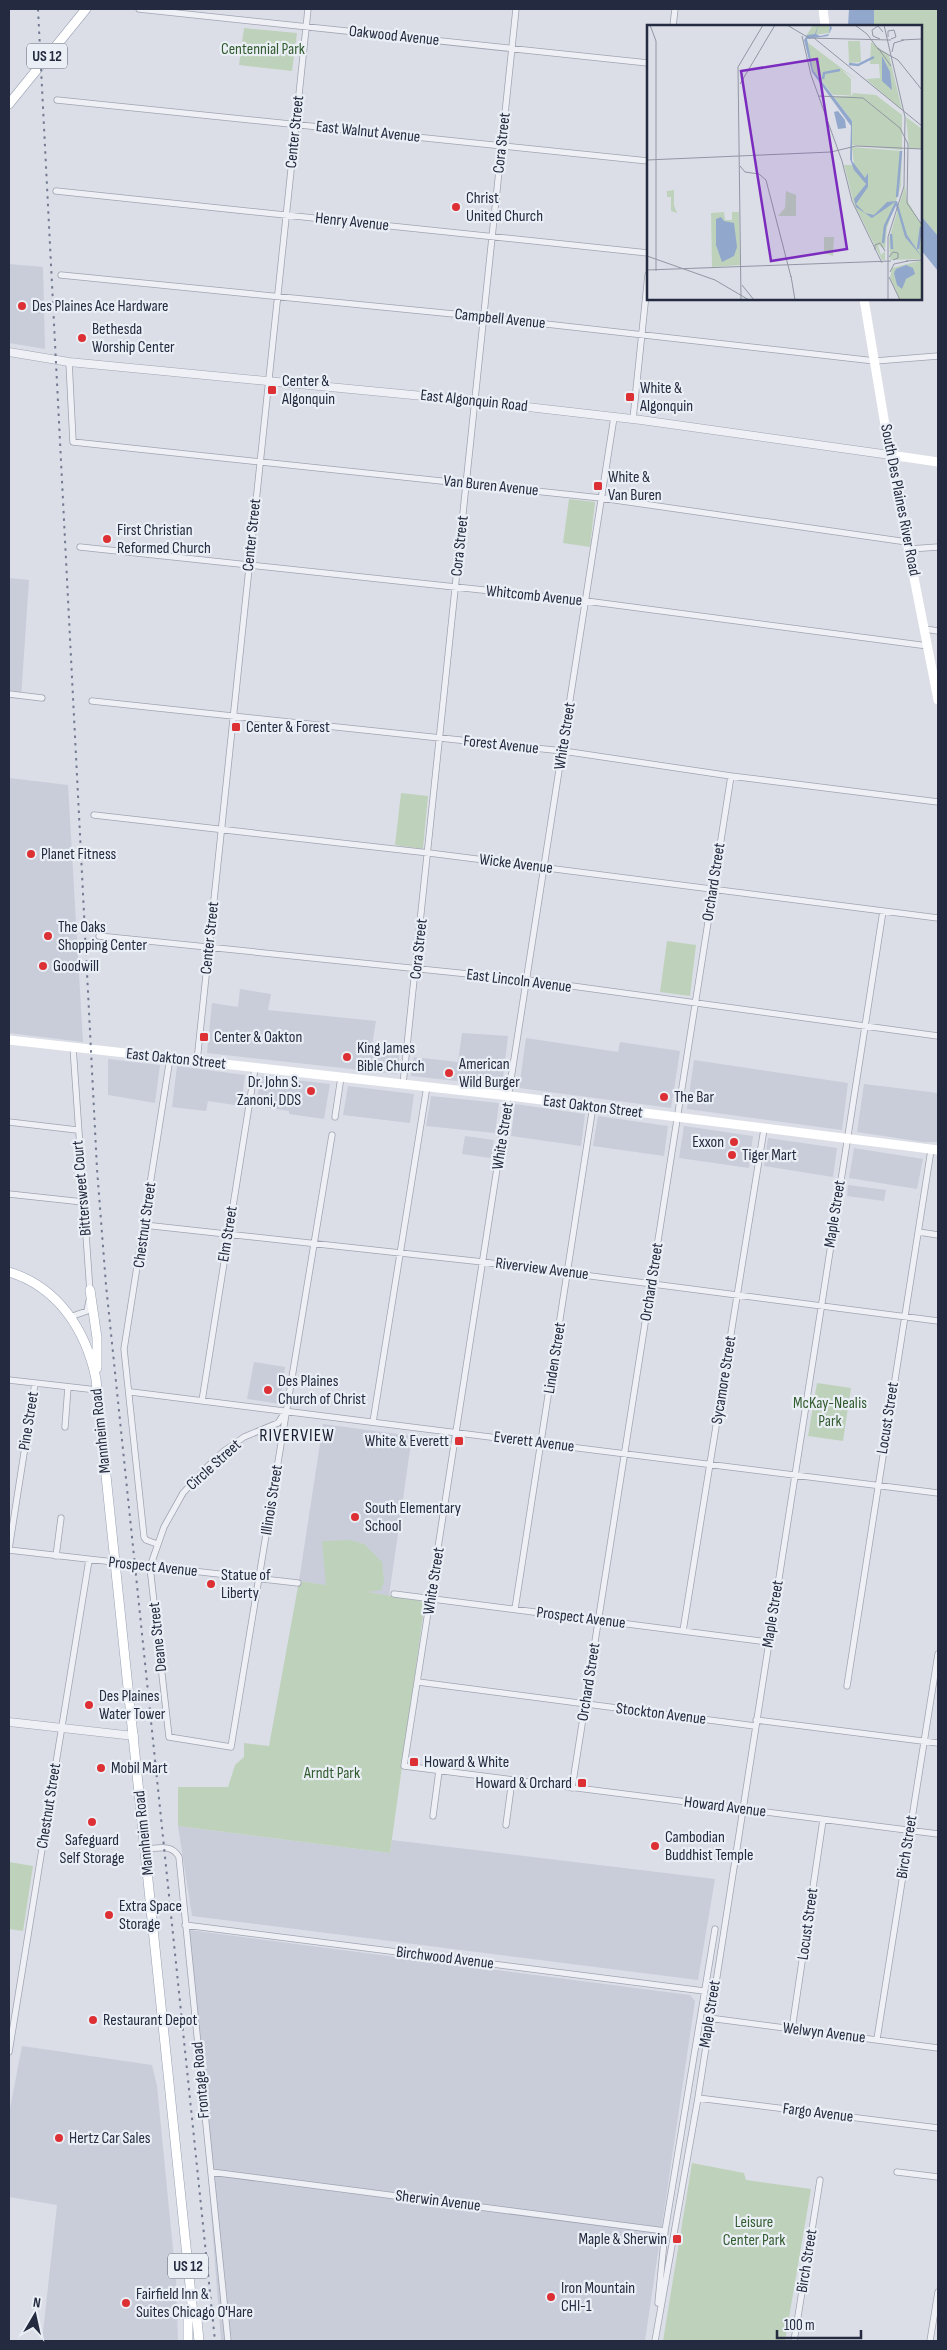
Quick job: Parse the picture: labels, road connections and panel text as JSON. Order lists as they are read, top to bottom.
{
  "streets": {
    "main road": [
      "US 12",
      "East Algonquin Road",
      "South Des Plaines River Road",
      "East Oakton Street",
      "Mannheim Road"
    ],
    "street": [
      "Oakwood Avenue",
      "Center Street",
      "East Walnut Avenue",
      "Cora Street",
      "Henry Avenue",
      "Campbell Avenue",
      "Van Buren Avenue",
      "Whitcomb Avenue",
      "White Street",
      "Forest Avenue",
      "Wicke Avenue",
      "Orchard Street",
      "East Lincoln Avenue",
      "Bittersweet Court",
      "Maple Street",
      "Chestnut Street",
      "Elm Street",
      "Riverview Avenue",
      "Linden Street",
      "Sycamore Street",
      "Locust Street",
      "Pine Street",
      "Everett Avenue",
      "Circle Street",
      "Illinois Street",
      "Prospect Avenue",
      "Deane Street",
      "Stockton Avenue",
      "Howard Avenue",
      "Birch Street",
      "Birchwood Avenue",
      "Welwyn Avenue",
      "Frontage Road",
      "Fargo Avenue",
      "Sherwin Avenue"
    ]
  },
  "crossings": [
    ["Oakwood Avenue", "Center Street"],
    ["Oakwood Avenue", "Cora Street"],
    ["Center Street", "East Walnut Avenue"],
    ["Center Street", "Henry Avenue"],
    ["Center Street", "Campbell Avenue"],
    ["Center Street", "East Algonquin Road"],
    ["Center Street", "Van Buren Avenue"],
    ["Center Street", "Whitcomb Avenue"],
    ["Center Street", "Forest Avenue"],
    ["Center Street", "Wicke Avenue"],
    ["Center Street", "East Lincoln Avenue"],
    ["Center Street", "East Oakton Street"],
    ["East Walnut Avenue", "Cora Street"],
    ["Cora Street", "Henry Avenue"],
    ["Cora Street", "Campbell Avenue"],
    ["Cora Street", "East Algonquin Road"],
    ["Cora Street", "Van Buren Avenue"],
    ["Cora Street", "Whitcomb Avenue"],
    ["Cora Street", "Forest Avenue"],
    ["Cora Street", "Wicke Avenue"],
    ["Cora Street", "East Lincoln Avenue"],
    ["Cora Street", "East Oakton Street"],
    ["Campbell Avenue", "South Des Plaines River Road"],
    ["East Algonquin Road", "Van Buren Avenue"],
    ["East Algonquin Road", "South Des Plaines River Road"],
    ["East Algonquin Road", "White Street"],
    ["Van Buren Avenue", "South Des Plaines River Road"],
    ["Van Buren Avenue", "White Street"],
    ["South Des Plaines River Road", "Whitcomb Avenue"],
    ["Whitcomb Avenue", "White Street"],
    ["White Street", "Forest Avenue"],
    ["White Street", "Wicke Avenue"],
    ["White Street", "East Lincoln Avenue"],
    ["White Street", "East Oakton Street"],
    ["White Street", "Riverview Avenue"],
    ["White Street", "Everett Avenue"],
    ["White Street", "Prospect Avenue"],
    ["White Street", "Stockton Avenue"],
    ["White Street", "Howard Avenue"],
    ["Forest Avenue", "Orchard Street"],
    ["Wicke Avenue", "Orchard Street"],
    ["Wicke Avenue", "Maple Street"],
    ["Orchard Street", "East Lincoln Avenue"],
    ["Orchard Street", "East Oakton Street"],
    ["Orchard Street", "Riverview Avenue"],
    ["Orchard Street", "Everett Avenue"],
    ["Orchard Street", "Prospect Avenue"],
    ["Orchard Street", "Stockton Avenue"],
    ["Orchard Street", "Howard Avenue"],
    ["East Lincoln Avenue", "Maple Street"],
    ["East Oakton Street", "Bittersweet Court"],
    ["East Oakton Street", "Maple Street"],
    ["East Oakton Street", "Chestnut Street"],
    ["East Oakton Street", "Elm Street"],
    ["East Oakton Street", "Linden Street"],
    ["East Oakton Street", "Sycamore Street"],
    ["East Oakton Street", "Locust Street"],
    ["Bittersweet Court", "Mannheim Road"],
    ["Maple Street", "Riverview Avenue"],
    ["Maple Street", "Everett Avenue"],
    ["Maple Street", "Prospect Avenue"],
    ["Maple Street", "Stockton Avenue"],
    ["Maple Street", "Howard Avenue"],
    ["Maple Street", "Birchwood Avenue"],
    ["Maple Street", "Welwyn Avenue"],
    ["Maple Street", "Fargo Avenue"],
    ["Maple Street", "Sherwin Avenue"],
    ["Chestnut Street", "Riverview Avenue"],
    ["Chestnut Street", "Everett Avenue"],
    ["Chestnut Street", "Prospect Avenue"],
    ["Elm Street", "Riverview Avenue"],
    ["Elm Street", "Everett Avenue"],
    ["Riverview Avenue", "Linden Street"],
    ["Riverview Avenue", "Sycamore Street"],
    ["Riverview Avenue", "Locust Street"],
    ["Riverview Avenue", "Illinois Street"],
    ["Linden Street", "Everett Avenue"],
    ["Linden Street", "Prospect Avenue"],
    ["Sycamore Street", "Everett Avenue"],
    ["Sycamore Street", "Prospect Avenue"],
    ["Locust Street", "Everett Avenue"],
    ["Locust Street", "Howard Avenue"],
    ["Locust Street", "Welwyn Avenue"],
    ["Pine Street", "Prospect Avenue"],
    ["Mannheim Road", "Prospect Avenue"],
    ["Mannheim Road", "Frontage Road"],
    ["Everett Avenue", "Circle Street"],
    ["Everett Avenue", "Illinois Street"],
    ["Circle Street", "Illinois Street"],
    ["Circle Street", "Prospect Avenue"],
    ["Circle Street", "Deane Street"],
    ["Illinois Street", "Prospect Avenue"],
    ["Illinois Street", "Deane Street"],
    ["Prospect Avenue", "Deane Street"],
    ["Stockton Avenue", "Birch Street"],
    ["Howard Avenue", "Birch Street"],
    ["Birch Street", "Welwyn Avenue"],
    ["Birchwood Avenue", "Frontage Road"],
    ["Frontage Road", "Sherwin Avenue"]
  ],
  "districts": ["RIVERVIEW"],
  "parks": [
    "Centennial Park",
    "McKay-Nealis Park",
    "Arndt Park",
    "Leisure Center Park"
  ],
  "places": {
    "other": [
      "Christ United Church",
      "Des Plaines Ace Hardware",
      "Bethesda Worship Center",
      "First Christian Reformed Church",
      "Planet Fitness",
      "The Oaks Shopping Center",
      "Goodwill",
      "King James Bible Church",
      "American Wild Burger",
      "Dr. John S. Zanoni, DDS",
      "The Bar",
      "Exxon",
      "Tiger Mart",
      "Des Plaines Church of Christ",
      "South Elementary School",
      "Statue of Liberty",
      "Des Plaines Water Tower",
      "Mobil Mart",
      "Safeguard Self Storage",
      "Cambodian Buddhist Temple",
      "Extra Space Storage",
      "Restaurant Depot",
      "Hertz Car Sales",
      "Iron Mountain CHI-1",
      "Fairfield Inn & Suites Chicago O'Hare"
    ],
    "transit": [
      "Center & Algonquin",
      "White & Algonquin",
      "White & Van Buren",
      "Center & Forest",
      "Center & Oakton",
      "White & Everett",
      "Howard & White",
      "Howard & Orchard",
      "Maple & Sherwin"
    ]
  },
  "scale_bar": "100 m",
  "north": "top"
}
